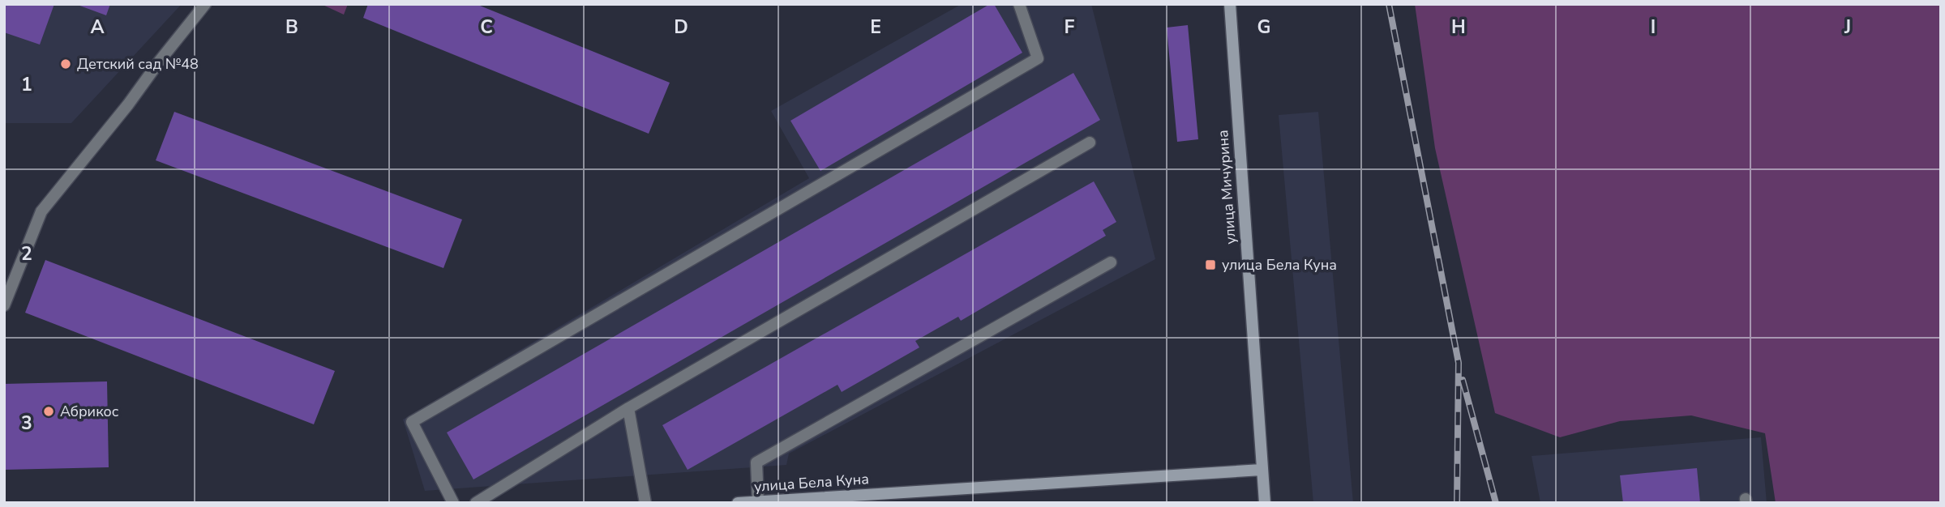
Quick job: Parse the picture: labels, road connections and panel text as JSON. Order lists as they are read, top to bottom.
{
  "streets": {
    "main road": ["улица Мичурина", "улица Бела Куна"]
  },
  "crossings": [
    ["улица Мичурина", "улица Бела Куна"]
  ],
  "places": {
    "other": ["Детский сад №48", "Абрикос"],
    "transit": ["улица Бела Куна"]
  },
  "grid": {
    "columns": [
      "A",
      "B",
      "C",
      "D",
      "E",
      "F",
      "G",
      "H",
      "I",
      "J"
    ],
    "rows": ["1", "2", "3"]
  }
}
